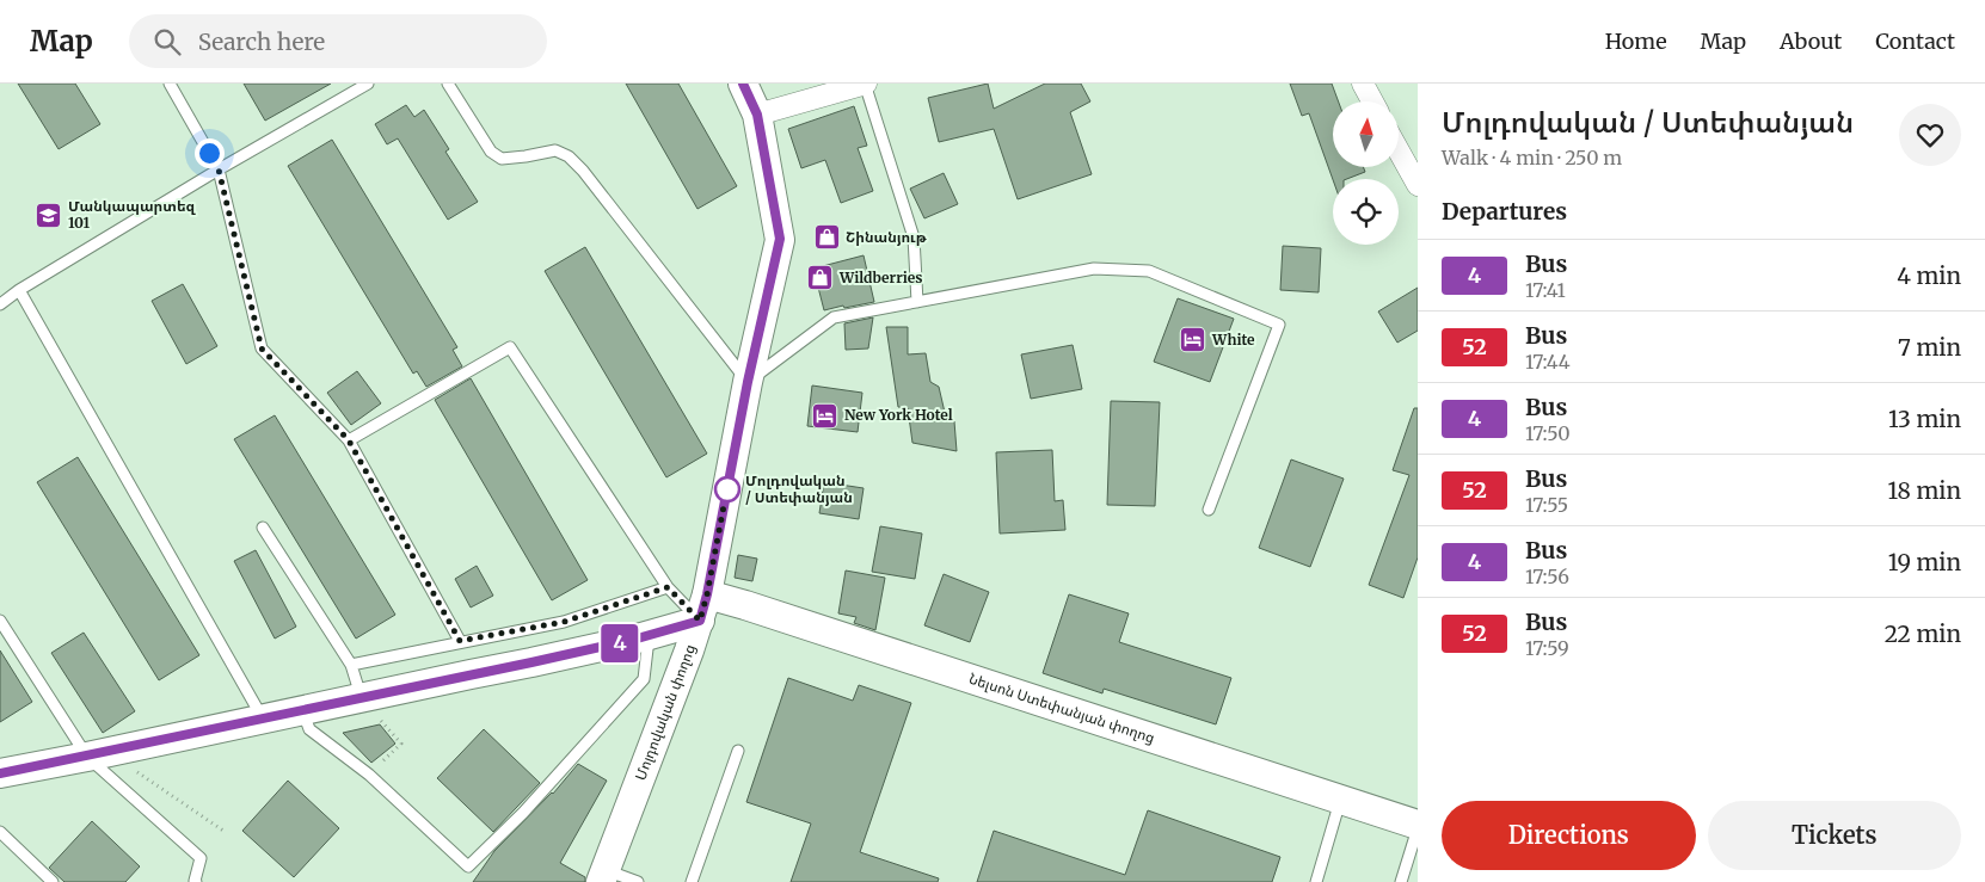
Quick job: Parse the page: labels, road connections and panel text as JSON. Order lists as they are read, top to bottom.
{
  "streets": {
    "street": ["Նելսոն Ստեփանյան փողոց", "Մոլդովական փողոց"]
  },
  "crossings": [
    ["Նելսոն Ստեփանյան փողոց", "Մոլդովական փողոց"]
  ],
  "places": {
    "school or university": ["Մանկապարտեզ 101"],
    "shop": ["Շինանյութ", "Wildberries"],
    "hotel": ["White", "New York Hotel"],
    "other": ["Մոլդովական / Ստեփանյան"]
  },
  "lines": ["bus line 4"],
  "north": "top",
  "page": {
    "header": "Map",
    "search": "Search here",
    "nav": [
      "Home",
      "Map",
      "About",
      "Contact"
    ],
    "on_map": "4",
    "heading": [
      ["Մոլդովական / Ստեփանյան", "Walk · 4 min · 250 m"],
      "Departures"
    ],
    "list": [
      {
        "mark": "4",
        "name": "Bus",
        "note": "17:41",
        "value": "4 min"
      },
      {
        "mark": "52",
        "name": "Bus",
        "note": "17:44",
        "value": "7 min"
      },
      {
        "mark": "4",
        "name": "Bus",
        "note": "17:50",
        "value": "13 min"
      },
      {
        "mark": "52",
        "name": "Bus",
        "note": "17:55",
        "value": "18 min"
      },
      {
        "mark": "4",
        "name": "Bus",
        "note": "17:56",
        "value": "19 min"
      },
      {
        "mark": "52",
        "name": "Bus",
        "note": "17:59",
        "value": "22 min"
      }
    ],
    "buttons": ["Directions", "Tickets"]
  }
}
